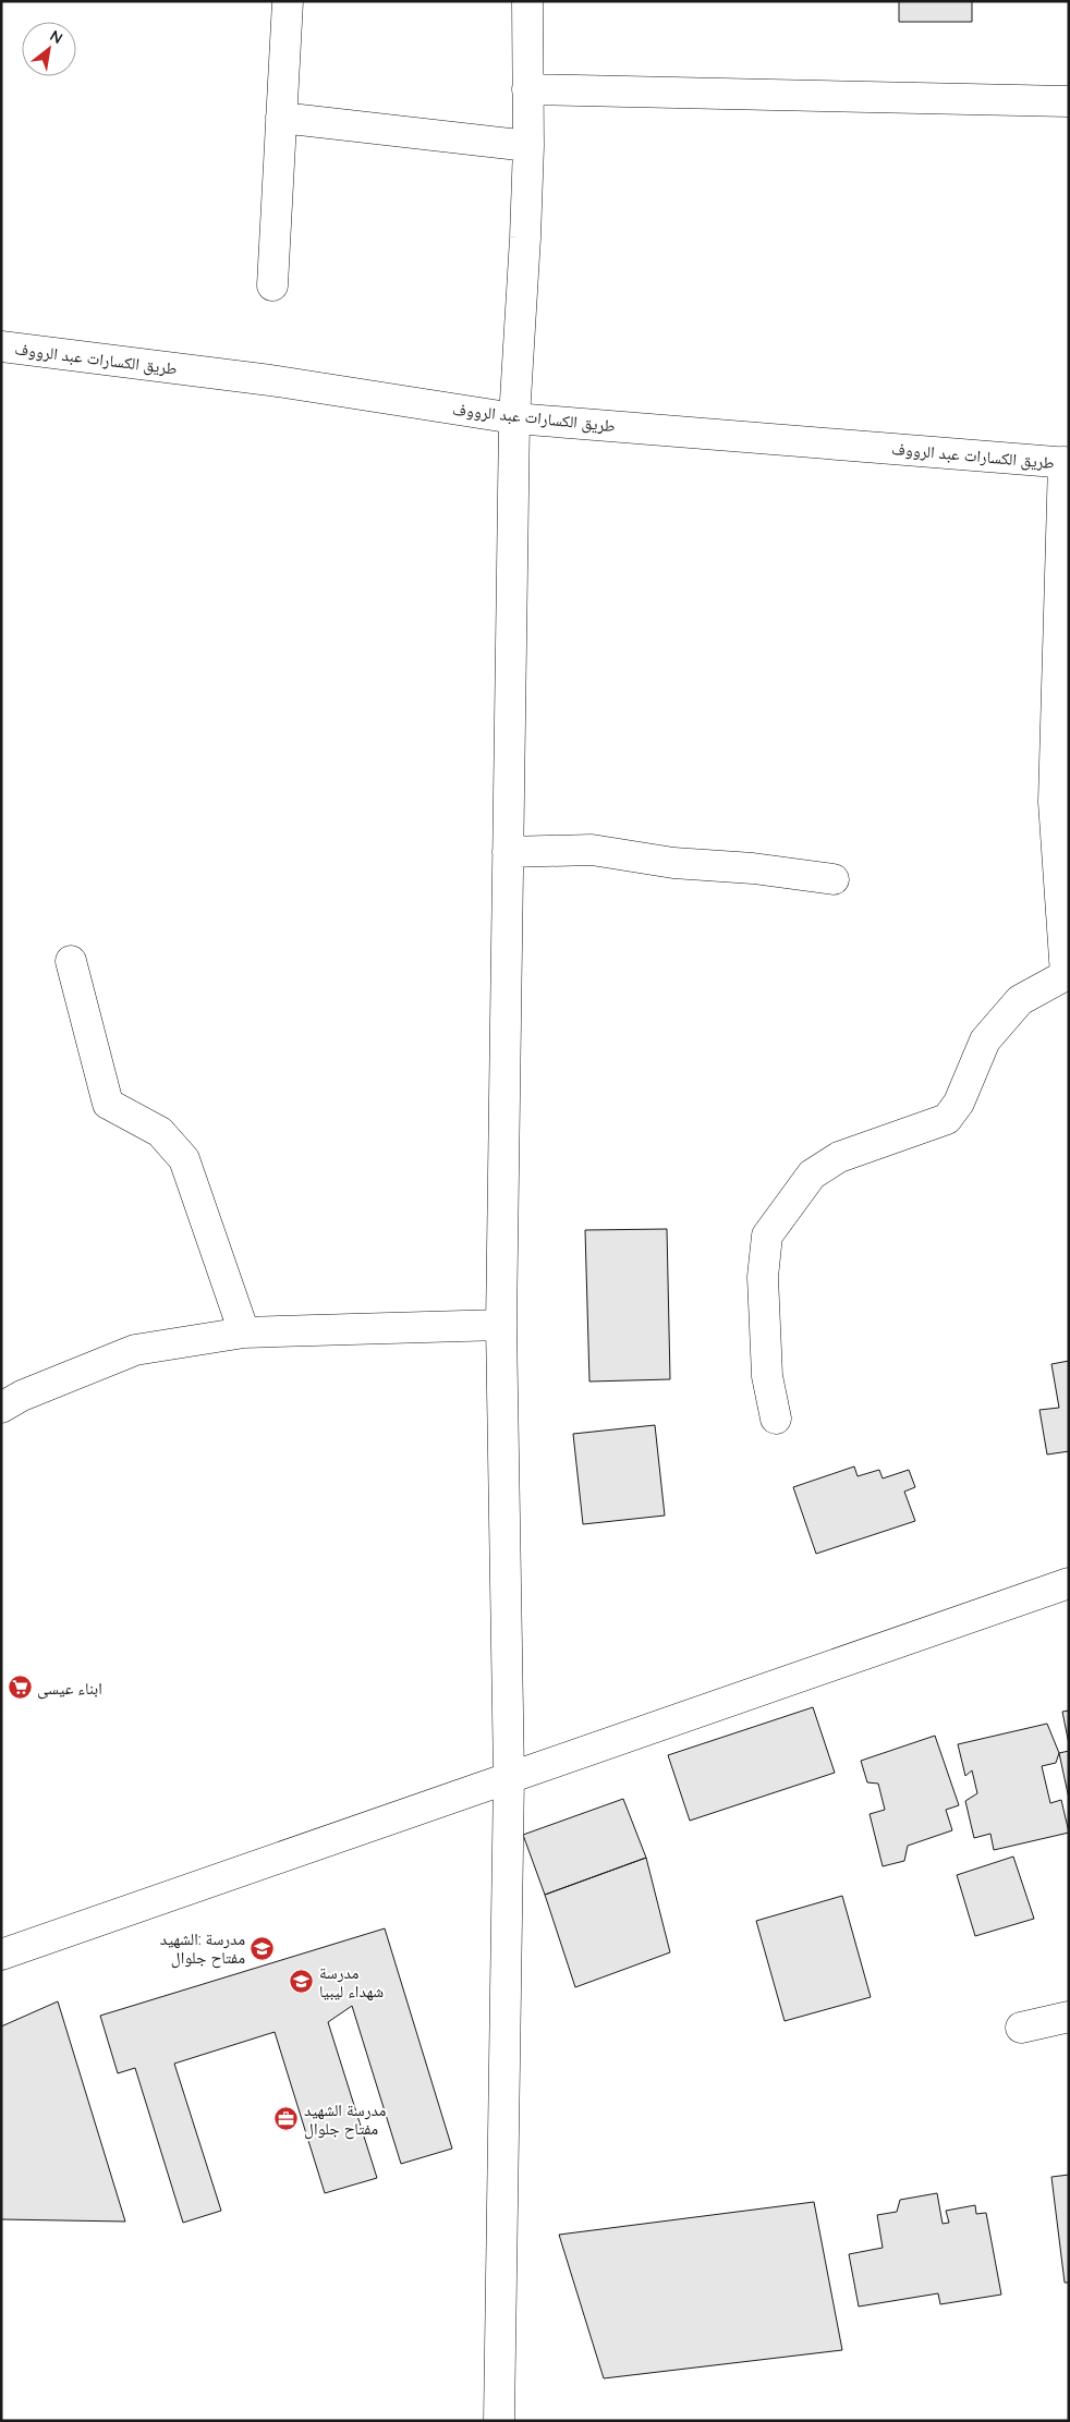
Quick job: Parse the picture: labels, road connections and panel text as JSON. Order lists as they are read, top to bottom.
{
  "streets": {
    "street": ["طريق الكسارات عبد الرووف"]
  },
  "places": {
    "supermarket": ["ابناء عيسى"],
    "school or university": ["مدرسة :الشهيد مفتاح جلوال", "مدرسة شهداء ليبيا"],
    "office": ["مدرسة الشهيد مفتاح جلوال"]
  },
  "north": "top right"
}
